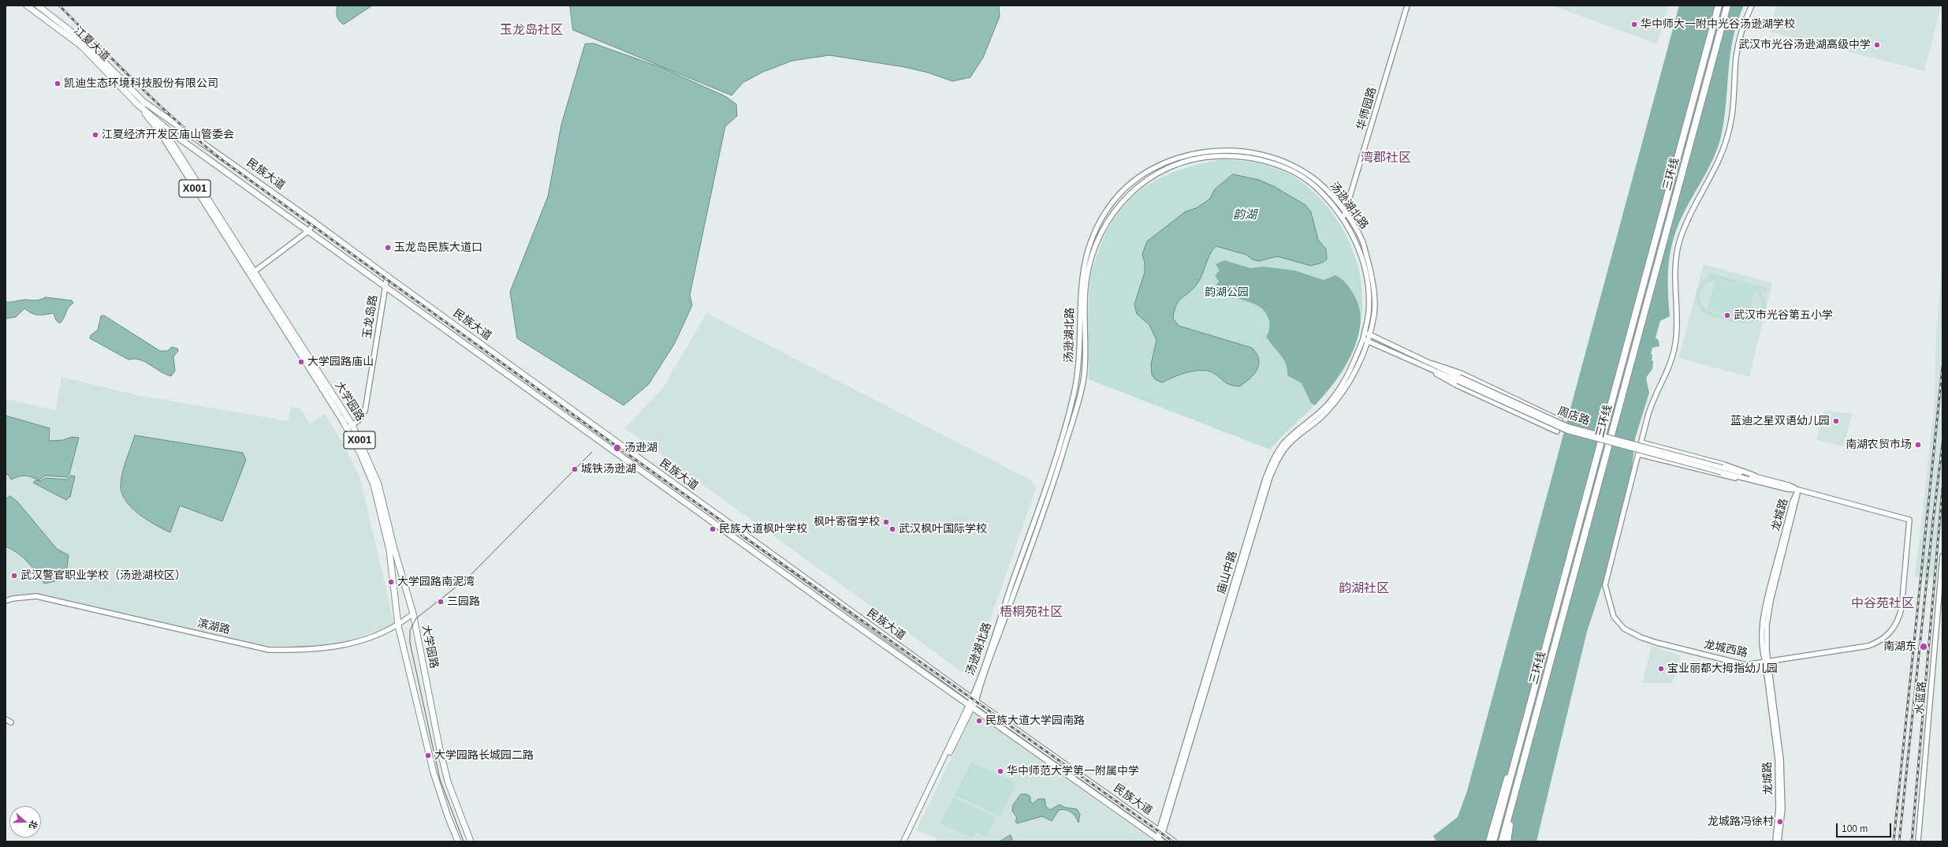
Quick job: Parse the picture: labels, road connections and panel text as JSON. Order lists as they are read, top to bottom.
{
  "streets": {
    "highway": ["三环线"],
    "main road": [
      "江夏大道",
      "民族大道",
      "X001",
      "汤逊湖北路",
      "大学园路"
    ],
    "street": [
      "华师园路",
      "玉龙岛路",
      "周店路",
      "龙城路",
      "庙山中路",
      "滨湖路",
      "龙城西路",
      "水蓝路"
    ]
  },
  "crossings": [
    ["江夏大道", "民族大道"],
    ["江夏大道", "大学园路"],
    ["华师园路", "汤逊湖北路"],
    ["民族大道", "汤逊湖北路"],
    ["民族大道", "玉龙岛路"],
    ["民族大道", "大学园路"],
    ["民族大道", "庙山中路"],
    ["汤逊湖北路", "周店路"],
    ["汤逊湖北路", "庙山中路"],
    ["玉龙岛路", "大学园路"],
    ["大学园路", "滨湖路"],
    ["周店路", "龙城路"],
    ["周店路", "庙山中路"],
    ["周店路", "龙城西路"],
    ["龙城路", "龙城西路"]
  ],
  "districts": [
    "玉龙岛社区",
    "湾郡社区",
    "韵湖社区",
    "中谷苑社区",
    "梧桐苑社区"
  ],
  "water": ["韵湖"],
  "parks": ["韵湖公园"],
  "places": [
    "华中师大一附中光谷汤逊湖学校",
    "武汉市光谷汤逊湖高级中学",
    "凯迪生态环境科技股份有限公司",
    "江夏经济开发区庙山管委会",
    "玉龙岛民族大道口",
    "武汉市光谷第五小学",
    "大学园路庙山",
    "蓝迪之星双语幼儿园",
    "南湖农贸市场",
    "汤逊湖",
    "城铁汤逊湖",
    "枫叶寄宿学校",
    "民族大道枫叶学校",
    "武汉枫叶国际学校",
    "武汉警官职业学校（汤逊湖校区）",
    "大学园路南泥湾",
    "三园路",
    "南湖东",
    "宝业丽都大拇指幼儿园",
    "民族大道大学园南路",
    "大学园路长城园二路",
    "华中师范大学第一附属中学",
    "龙城路冯徐村"
  ],
  "scale_bar": "100 m",
  "north": "right"
}
